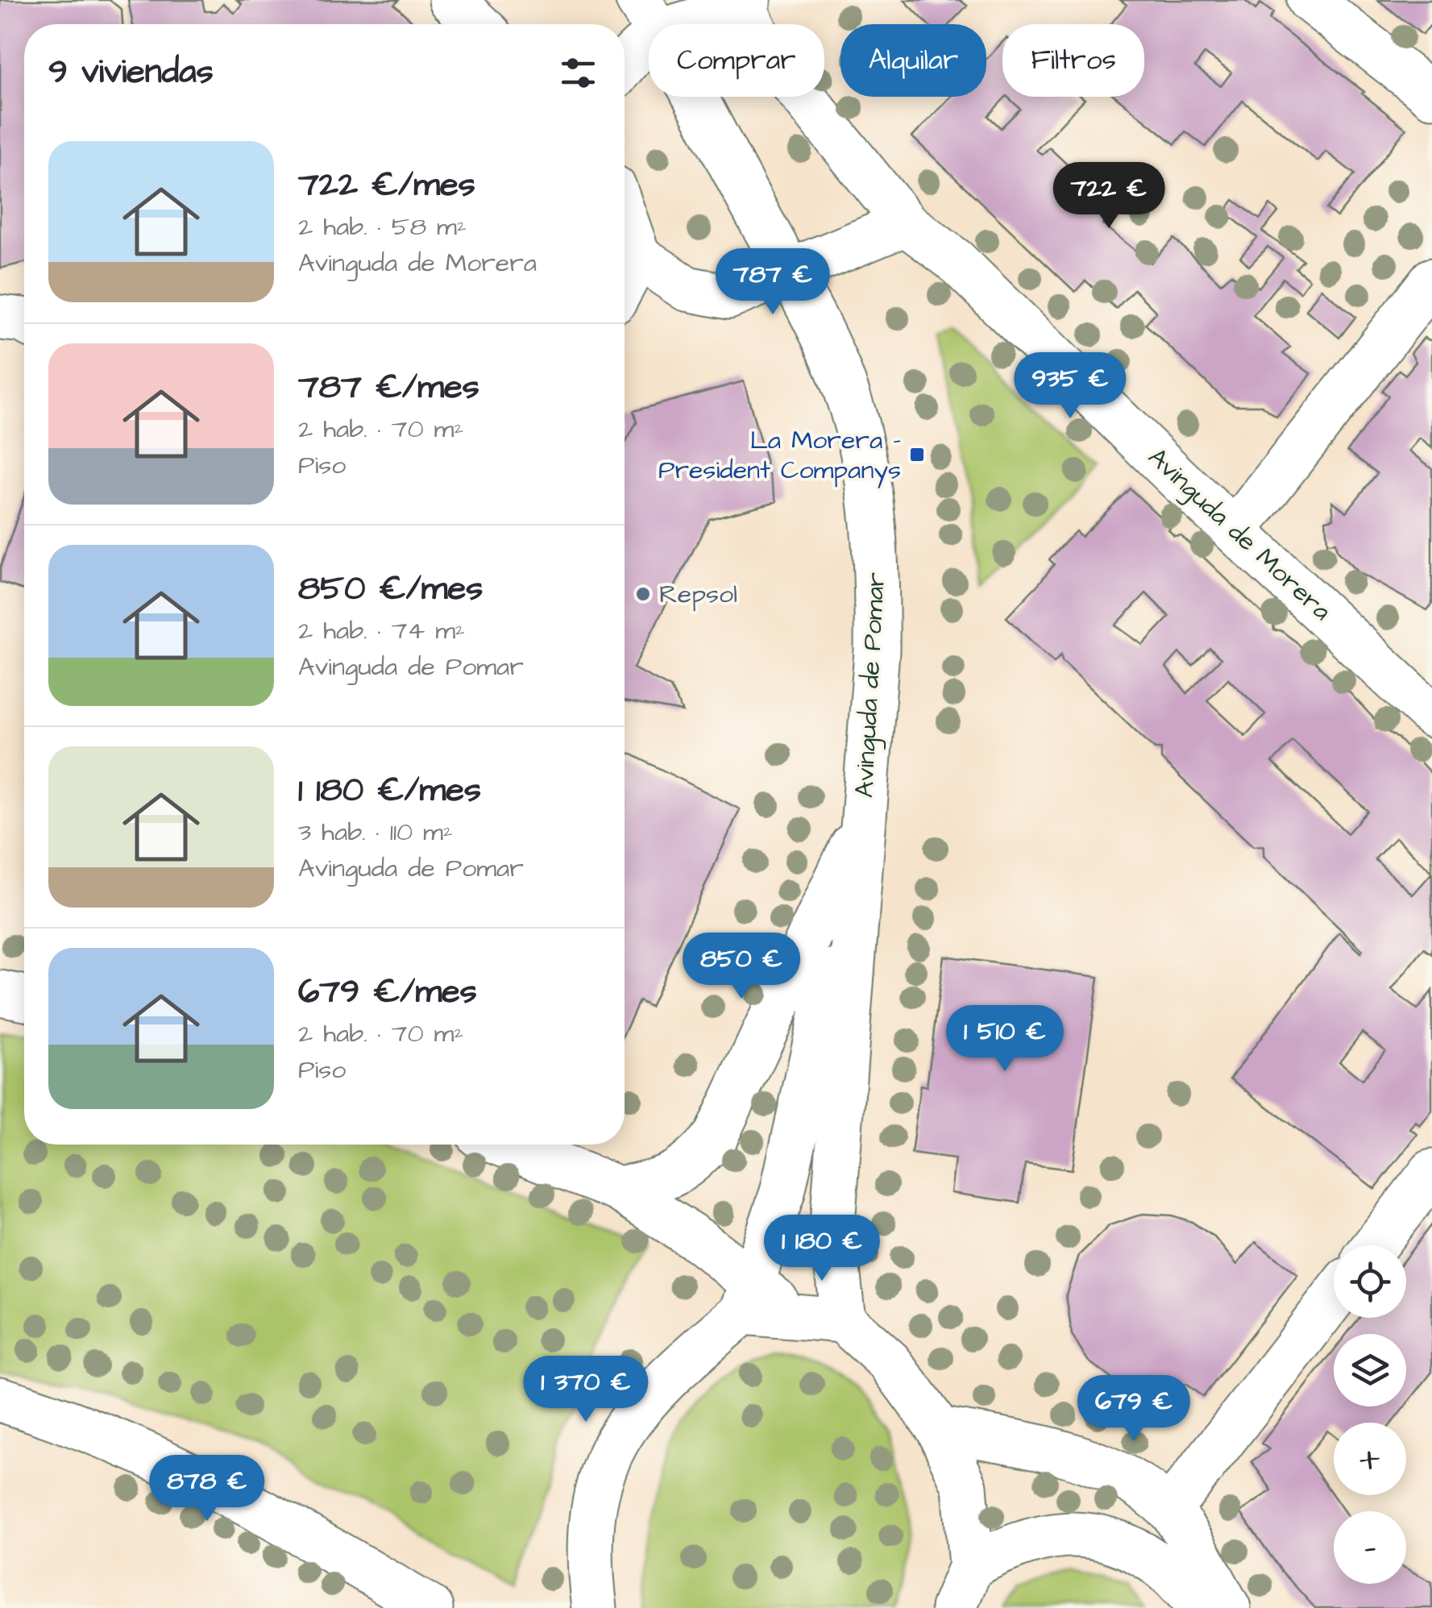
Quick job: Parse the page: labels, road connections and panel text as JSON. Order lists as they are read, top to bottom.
{
  "streets": {
    "street": ["Avinguda de Morera", "Avinguda de Pomar"]
  },
  "places": {
    "transit": ["La Morera - President Companys"],
    "other": ["Repsol"]
  },
  "page": {
    "chip": ["Comprar", "Alquilar", "Filtros"],
    "heading": "9 viviendas",
    "list": [
      {
        "name": "722 €/mes",
        "note": "2 hab. · 58 m² · Avinguda de Morera"
      },
      {
        "name": "787 €/mes",
        "note": "2 hab. · 70 m² · Piso"
      },
      {
        "name": "850 €/mes",
        "note": "2 hab. · 74 m² · Avinguda de Pomar"
      },
      {
        "name": "1 180 €/mes",
        "note": "3 hab. · 110 m² · Avinguda de Pomar"
      },
      {
        "name": "679 €/mes",
        "note": "2 hab. · 70 m² · Piso"
      }
    ],
    "price": [
      "722 €",
      "787 €",
      "935 €",
      "850 €",
      "1 510 €",
      "1 180 €",
      "1 370 €",
      "679 €",
      "878 €"
    ],
    "map_buttons": ["+", "−"]
  }
}
